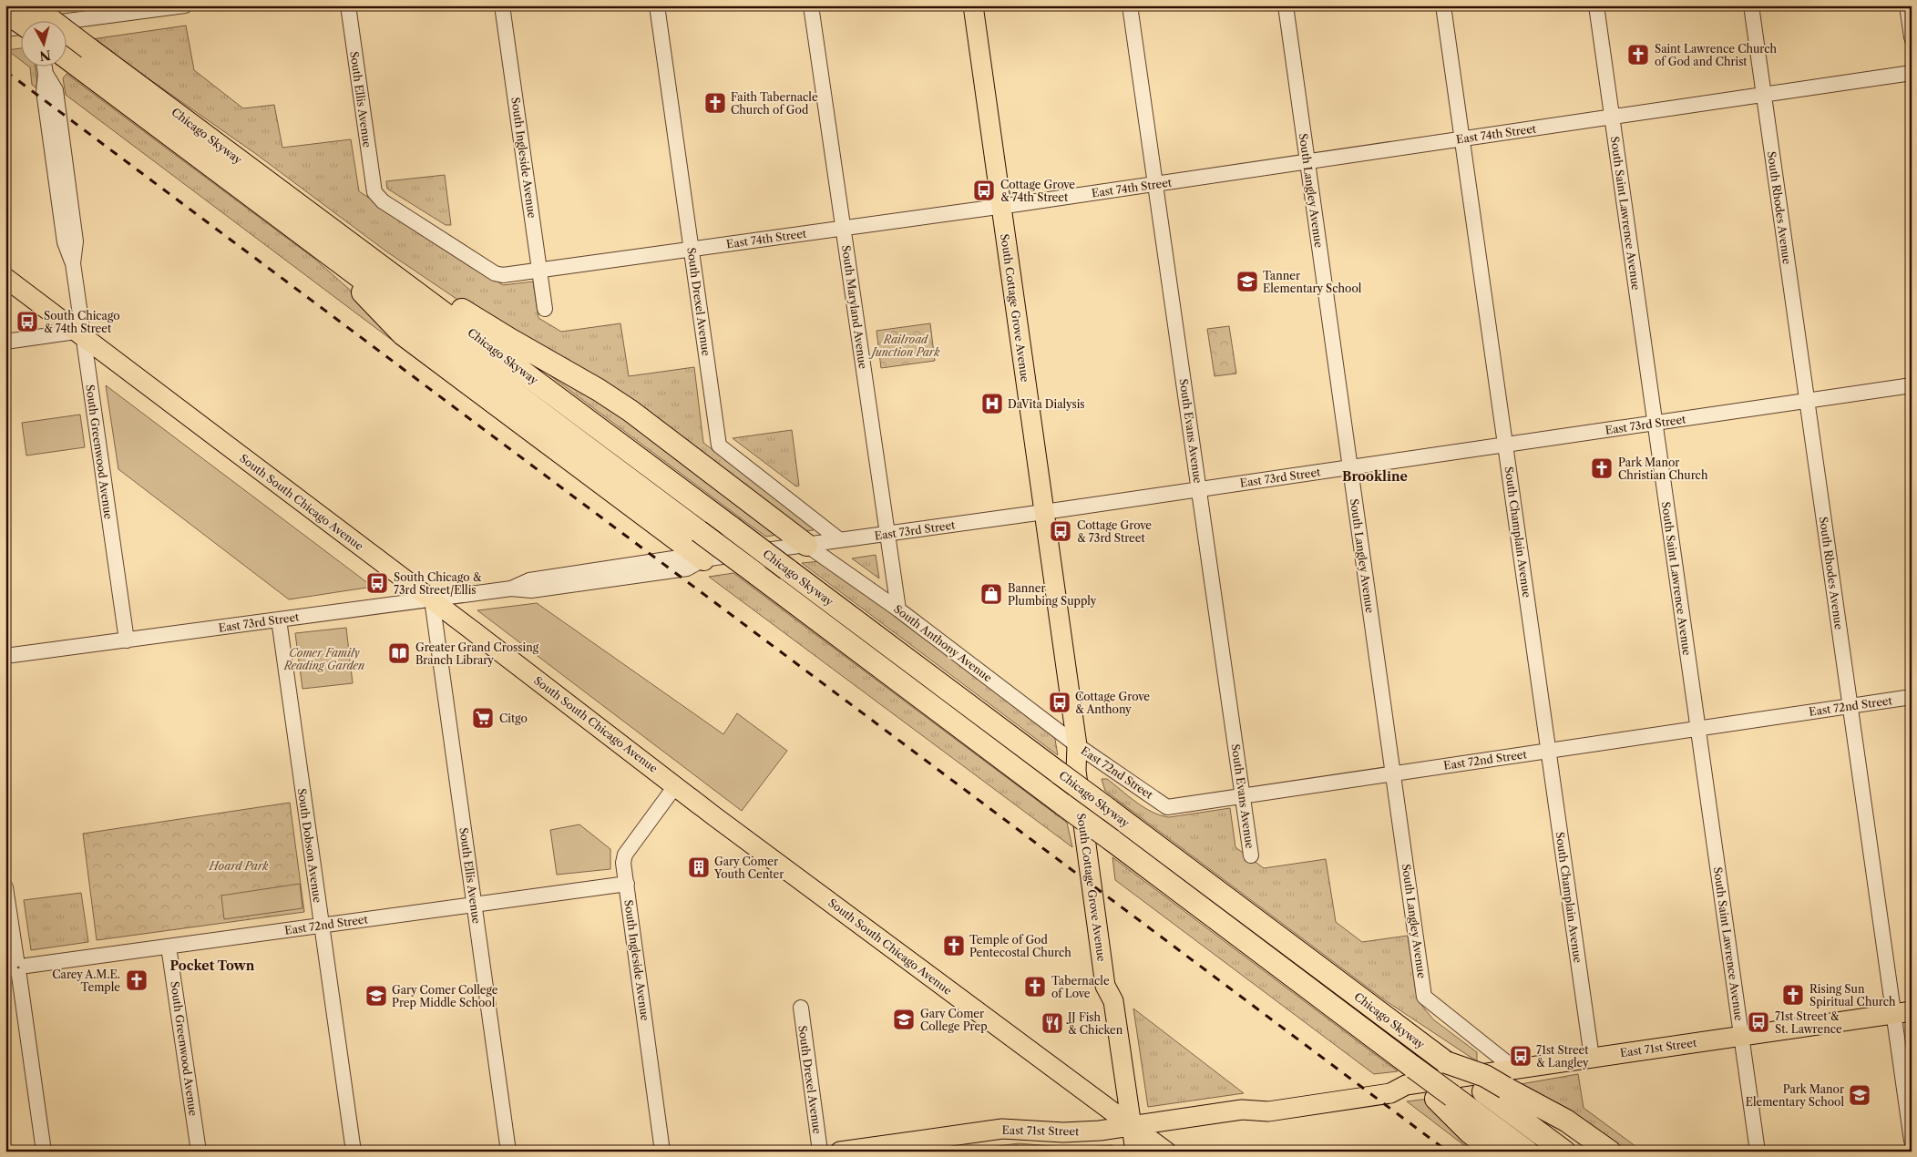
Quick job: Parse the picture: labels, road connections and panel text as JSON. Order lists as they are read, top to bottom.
{
  "streets": {
    "highway": ["Chicago Skyway"],
    "main road": ["South Cottage Grove Avenue", "South South Chicago Avenue", "East 71st Street"],
    "street": [
      "South Ellis Avenue",
      "East 74th Street",
      "South Ingleside Avenue",
      "South Langley Avenue",
      "South Rhodes Avenue",
      "South Saint Lawrence Avenue",
      "South Drexel Avenue",
      "South Maryland Avenue",
      "East 73rd Street",
      "South Evans Avenue",
      "South Greenwood Avenue",
      "South Champlain Avenue",
      "South Anthony Avenue",
      "East 72nd Street",
      "South Dobson Avenue"
    ]
  },
  "crossings": [
    ["South Ellis Avenue", "East 74th Street"],
    ["South Ellis Avenue", "East 73rd Street"],
    ["South Ellis Avenue", "South South Chicago Avenue"],
    ["South Ellis Avenue", "East 72nd Street"],
    ["East 74th Street", "South Ingleside Avenue"],
    ["East 74th Street", "South Langley Avenue"],
    ["East 74th Street", "South Rhodes Avenue"],
    ["East 74th Street", "South Saint Lawrence Avenue"],
    ["East 74th Street", "South Drexel Avenue"],
    ["East 74th Street", "South Maryland Avenue"],
    ["East 74th Street", "South Cottage Grove Avenue"],
    ["East 74th Street", "South Evans Avenue"],
    ["East 74th Street", "South Champlain Avenue"],
    ["Chicago Skyway", "East 71st Street"],
    ["South Ingleside Avenue", "South South Chicago Avenue"],
    ["South Ingleside Avenue", "East 72nd Street"],
    ["South Langley Avenue", "East 73rd Street"],
    ["South Langley Avenue", "East 72nd Street"],
    ["South Langley Avenue", "East 71st Street"],
    ["South Rhodes Avenue", "East 73rd Street"],
    ["South Rhodes Avenue", "East 72nd Street"],
    ["South Rhodes Avenue", "East 71st Street"],
    ["South Saint Lawrence Avenue", "East 73rd Street"],
    ["South Saint Lawrence Avenue", "East 72nd Street"],
    ["South Saint Lawrence Avenue", "East 71st Street"],
    ["South Drexel Avenue", "East 73rd Street"],
    ["South Maryland Avenue", "East 73rd Street"],
    ["South Maryland Avenue", "South Anthony Avenue"],
    ["South Cottage Grove Avenue", "East 73rd Street"],
    ["South Cottage Grove Avenue", "South South Chicago Avenue"],
    ["South Cottage Grove Avenue", "South Anthony Avenue"],
    ["South Cottage Grove Avenue", "East 72nd Street"],
    ["South Cottage Grove Avenue", "East 71st Street"],
    ["East 73rd Street", "South Evans Avenue"],
    ["East 73rd Street", "South Greenwood Avenue"],
    ["East 73rd Street", "South South Chicago Avenue"],
    ["East 73rd Street", "South Champlain Avenue"],
    ["East 73rd Street", "South Anthony Avenue"],
    ["East 73rd Street", "South Dobson Avenue"],
    ["South Evans Avenue", "East 72nd Street"],
    ["South Greenwood Avenue", "South South Chicago Avenue"],
    ["South Greenwood Avenue", "East 72nd Street"],
    ["South South Chicago Avenue", "East 71st Street"],
    ["South Champlain Avenue", "East 72nd Street"],
    ["South Champlain Avenue", "East 71st Street"],
    ["South Anthony Avenue", "East 72nd Street"],
    ["East 72nd Street", "South Dobson Avenue"]
  ],
  "districts": ["Brookline", "Pocket Town"],
  "parks": ["Railroad Junction Park", "Comer Family Reading Garden", "Hoard Park"],
  "places": {
    "church": [
      "Saint Lawrence Church of God and Christ",
      "Faith Tabernacle Church of God",
      "Park Manor Christian Church",
      "Temple of God Pentecostal Church",
      "Carey A.M.E. Temple",
      "Tabernacle of Love",
      "Rising Sun Spiritual Church"
    ],
    "bus stop": [
      "Cottage Grove & 74th Street",
      "South Chicago & 74th Street",
      "Cottage Grove & 73rd Street",
      "South Chicago & 73rd Street/Ellis",
      "Cottage Grove & Anthony",
      "71st Street & St. Lawrence",
      "71st Street & Langley"
    ],
    "school or university": [
      "Tanner Elementary School",
      "Gary Comer College Prep Middle School",
      "Gary Comer College Prep",
      "Park Manor Elementary School"
    ],
    "hospital": ["DaVita Dialysis"],
    "shop": ["Banner Plumbing Supply"],
    "library": ["Greater Grand Crossing Branch Library"],
    "supermarket": ["Citgo"],
    "building": ["Gary Comer Youth Center"],
    "restaurant": ["JJ Fish & Chicken"]
  },
  "north": "bottom"
}
